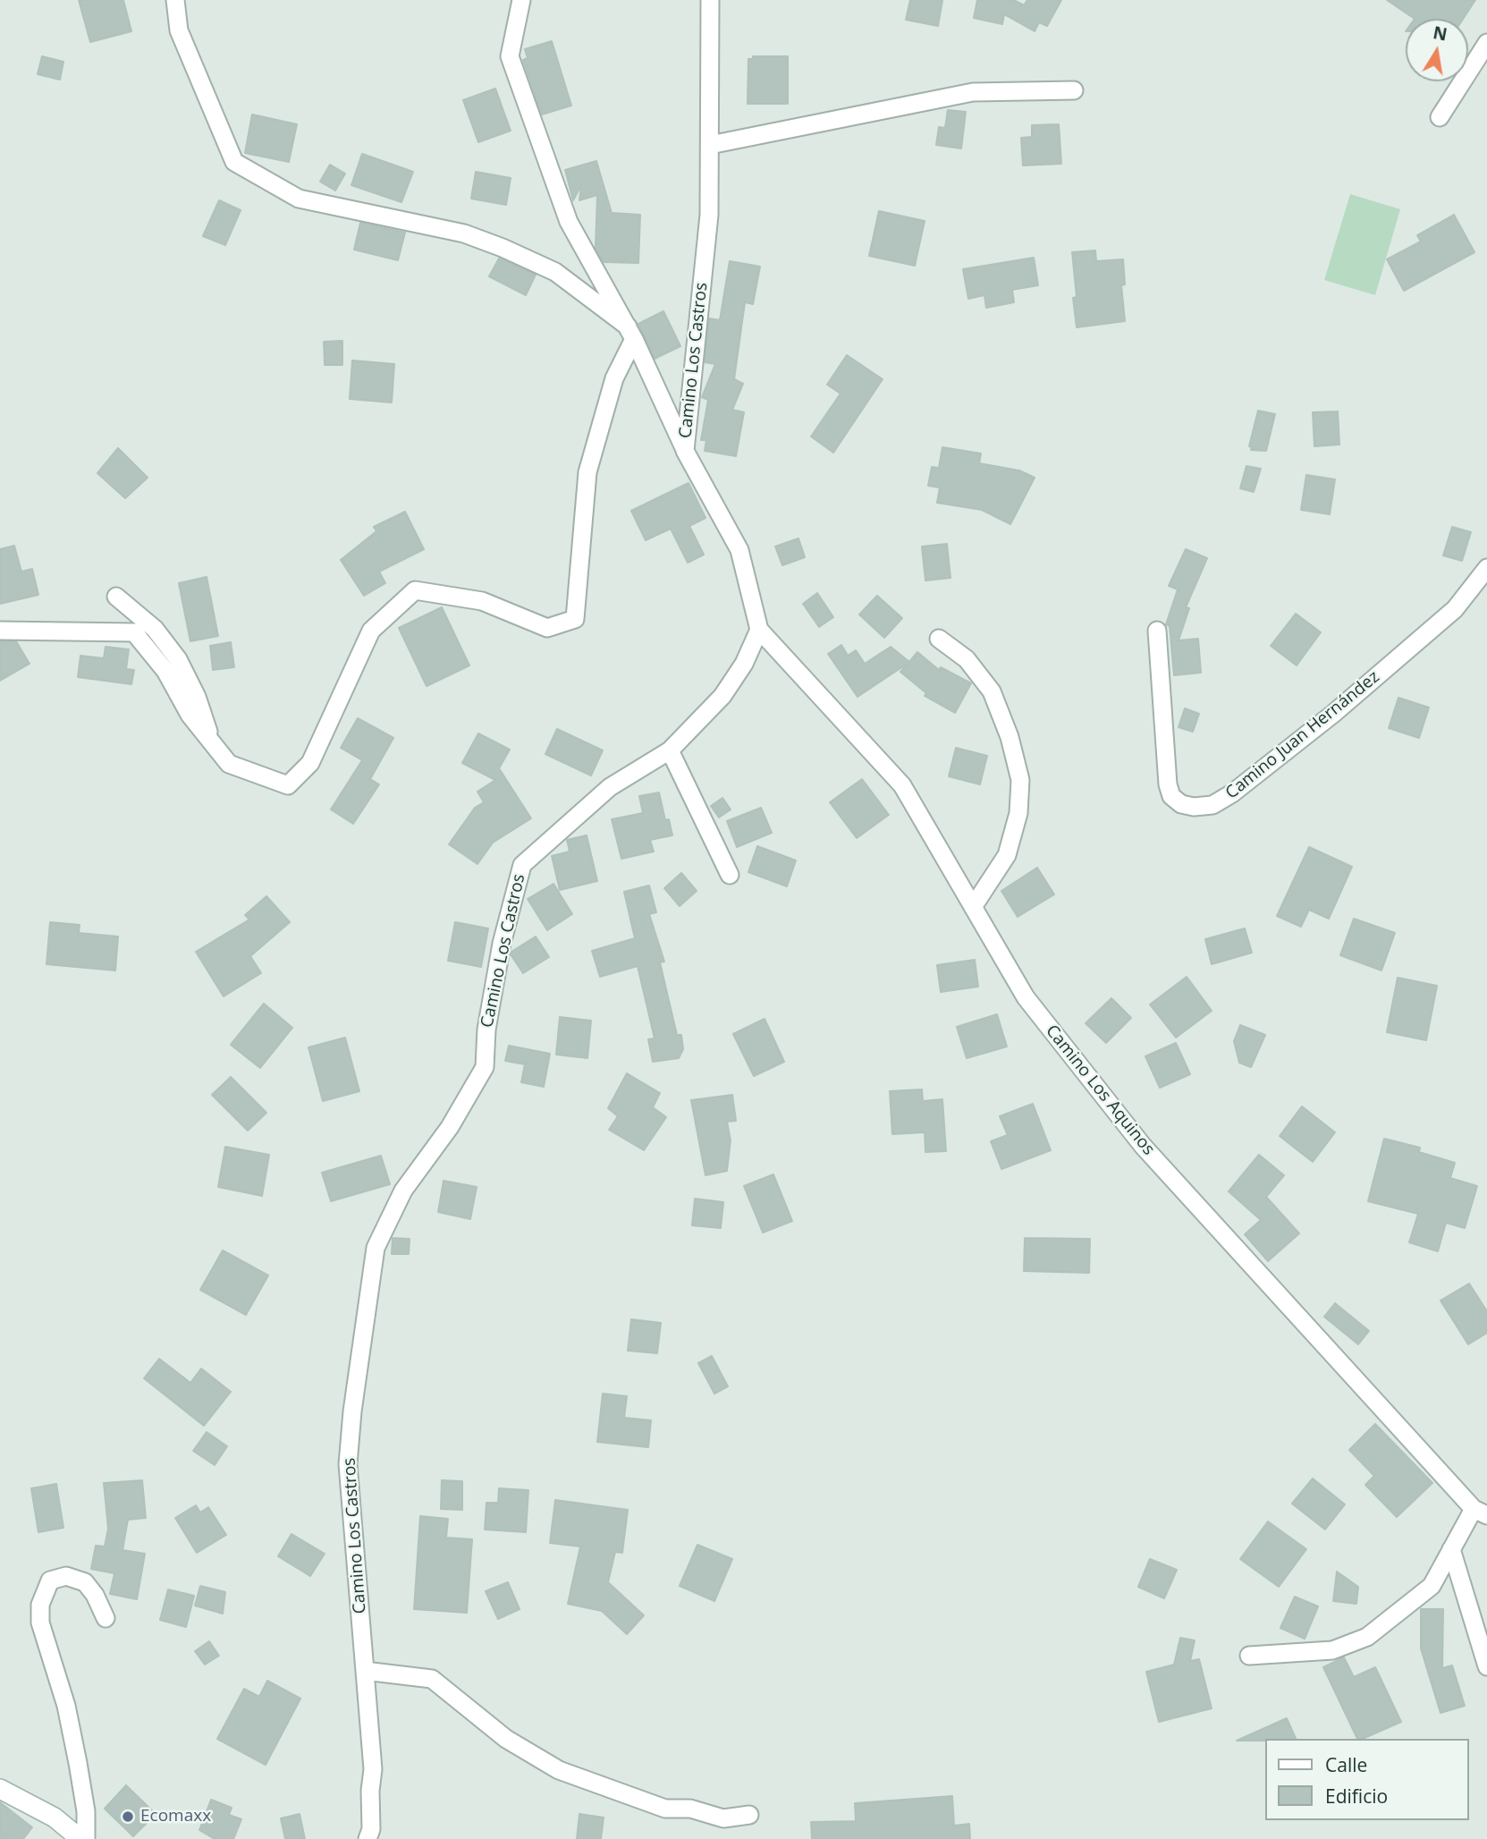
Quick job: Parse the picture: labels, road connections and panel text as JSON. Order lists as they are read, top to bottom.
{
  "streets": {
    "street": ["Camino Los Castros", "Camino Juan Hernández", "Camino Los Aquinos"]
  },
  "crossings": [
    ["Camino Los Castros", "Camino Los Aquinos"]
  ],
  "places": ["Ecomaxx"],
  "legend": ["Calle", "Edificio"],
  "north": "top"
}
